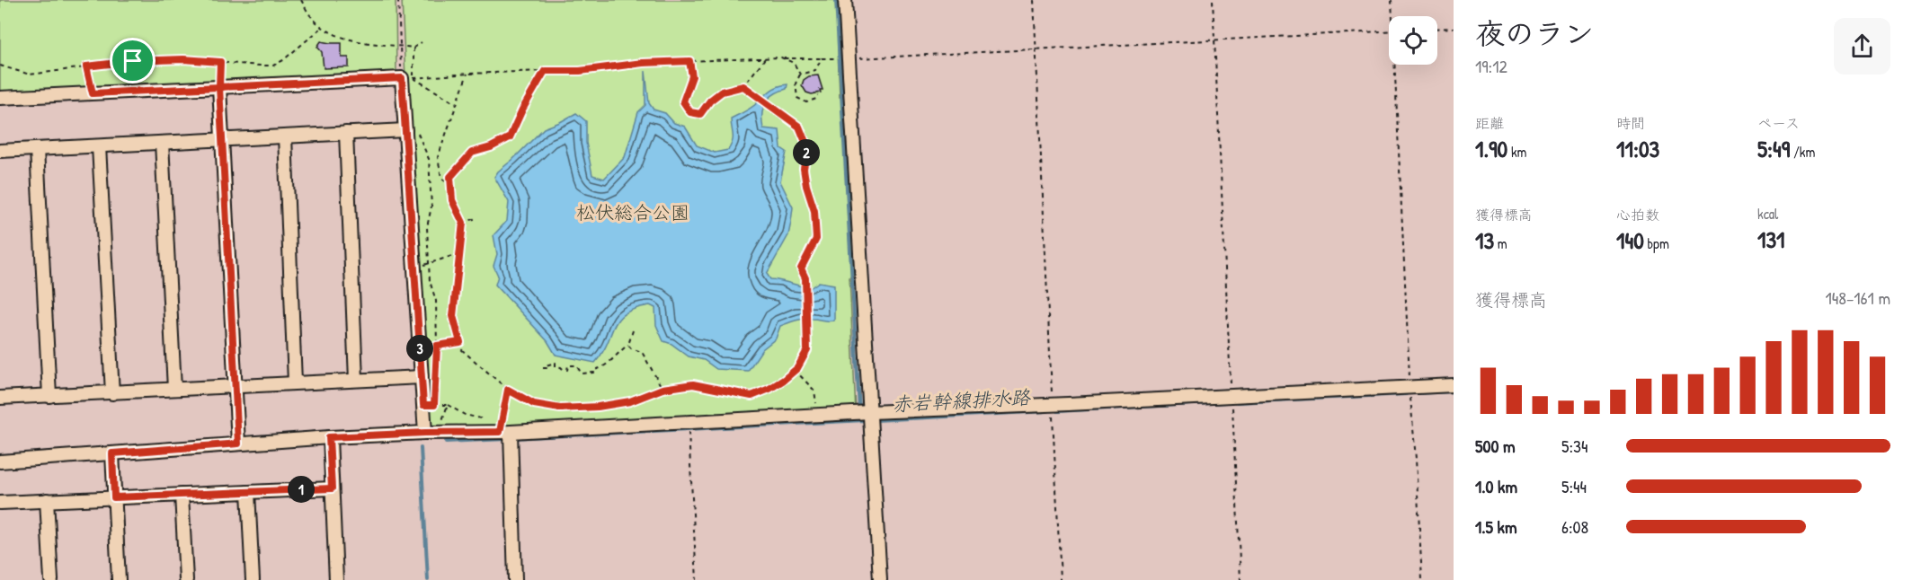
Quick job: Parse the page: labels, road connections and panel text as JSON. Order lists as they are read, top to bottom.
{
  "water": ["赤岩幹線排水路"],
  "parks": ["松伏総合公園"],
  "page": {
    "heading": ["夜のラン", "19:12"],
    "stats": [
      ["距離", "1.90 km"],
      ["時間", "11:03"],
      ["ペース", "5:49 /km"],
      ["獲得標高", "13 m"],
      ["心拍数", "140 bpm"],
      ["kcal", "131"]
    ],
    "pins": ["2", "3", "1"],
    "chart": ["獲得標高", "148–161 m"],
    "list": [
      {
        "name": "500 m",
        "note": "5:34"
      },
      {
        "name": "1.0 km",
        "note": "5:44"
      },
      {
        "name": "1.5 km",
        "note": "6:08"
      }
    ]
  }
}
